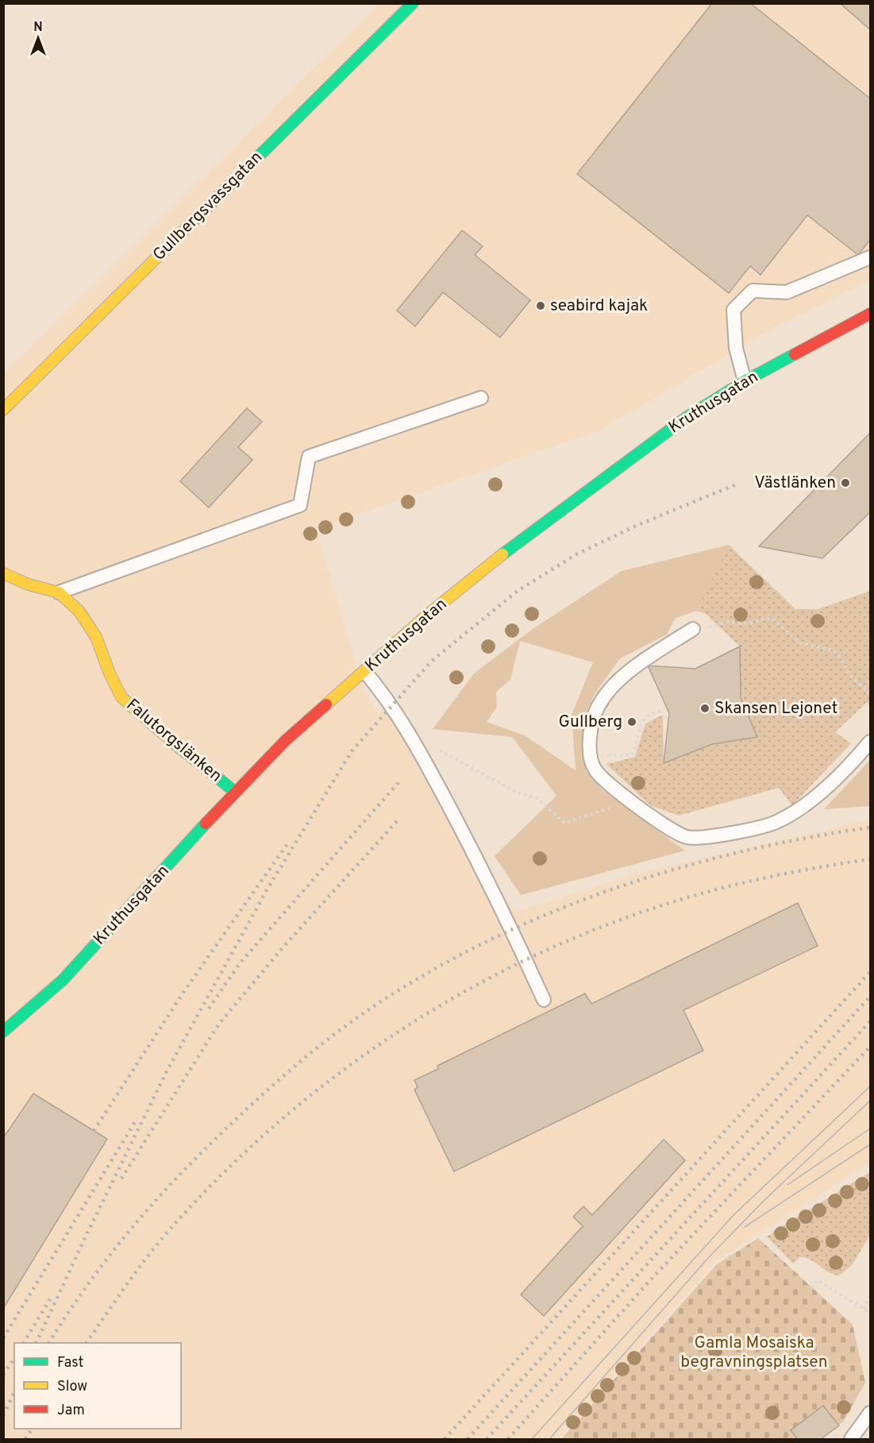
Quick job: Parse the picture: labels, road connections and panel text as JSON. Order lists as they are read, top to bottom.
{
  "streets": {
    "street": ["Gullbergsvassgatan", "Kruthusgatan", "Falutorgslänken"]
  },
  "crossings": [
    ["Kruthusgatan", "Falutorgslänken"]
  ],
  "parks": ["Gamla Mosaiska begravningsplatsen"],
  "places": [
    "seabird kajak",
    "Västlänken",
    "Skansen Lejonet",
    "Gullberg"
  ],
  "legend": ["Fast", "Slow", "Jam"],
  "north": "top"
}
